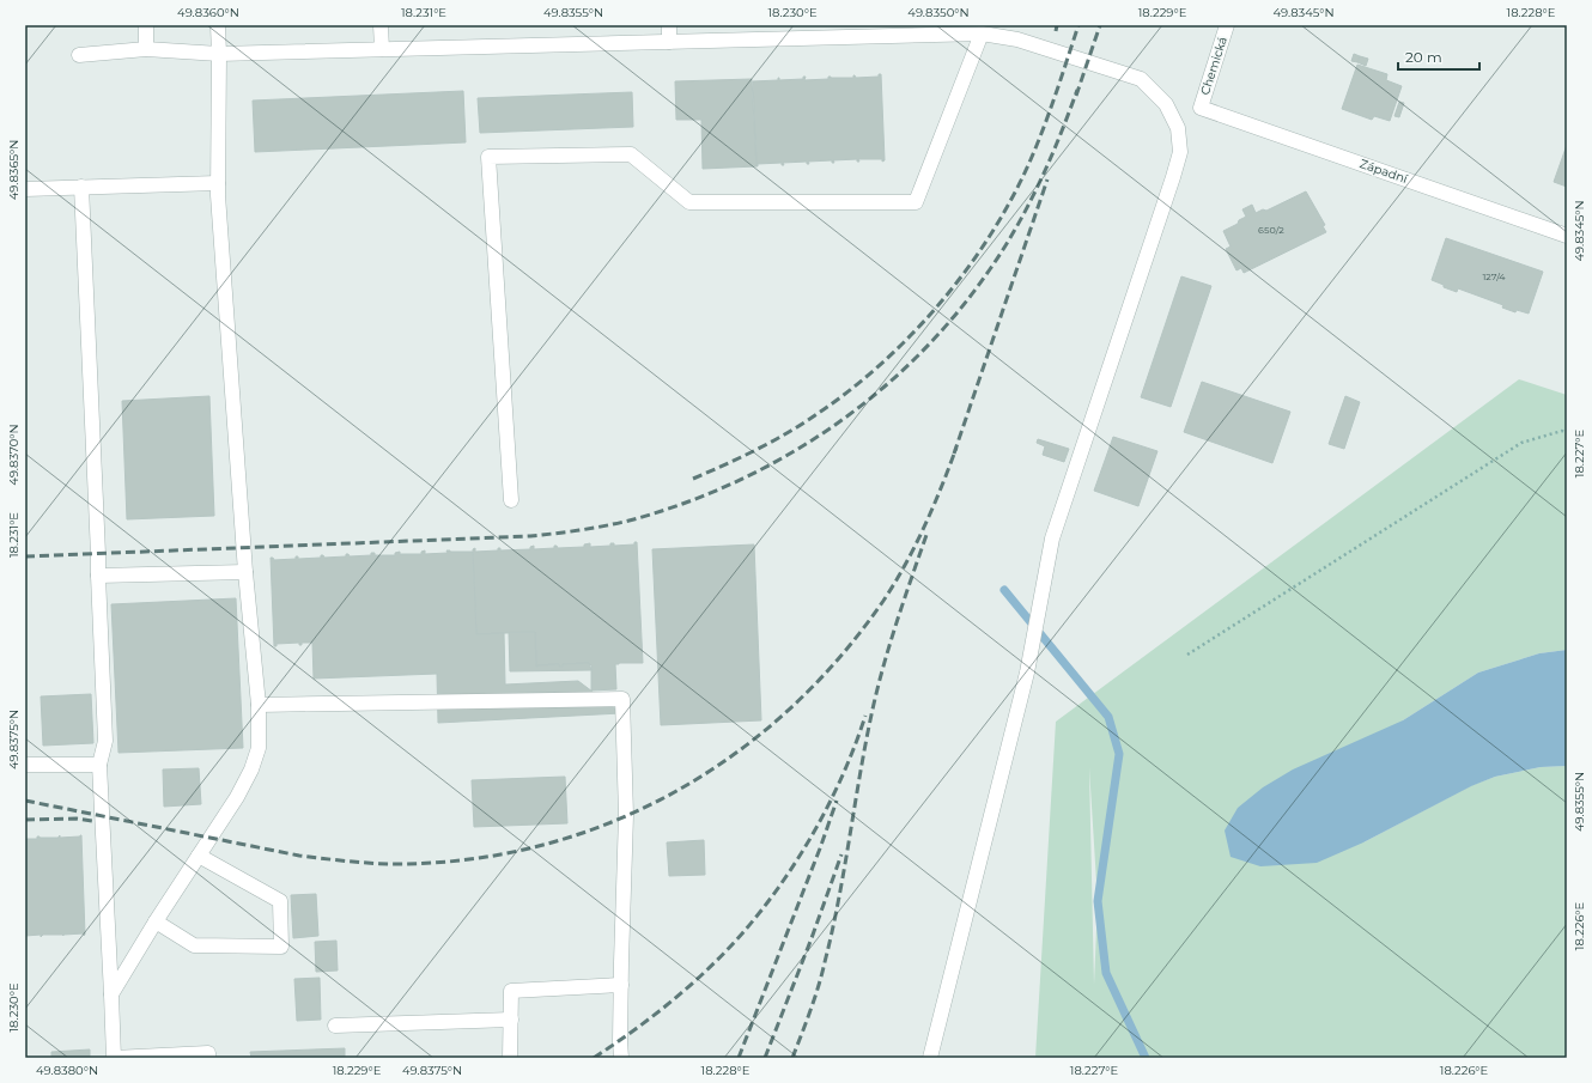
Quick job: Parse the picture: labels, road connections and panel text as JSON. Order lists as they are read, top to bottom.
{
  "streets": {
    "street": ["Chemická", "Západní"]
  },
  "crossings": [
    ["Chemická", "Západní"]
  ],
  "house_numbers": ["650/2", "127/4"],
  "scale_bar": "20 m",
  "coordinates": [
    "49.8360°N",
    "18.231°E",
    "49.8355°N",
    "18.230°E",
    "49.8350°N",
    "18.229°E",
    "49.8345°N",
    "18.228°E",
    "49.8365°N",
    "18.227°E",
    "49.8370°N",
    "49.8375°N",
    "18.226°E",
    "49.8380°N"
  ]
}
